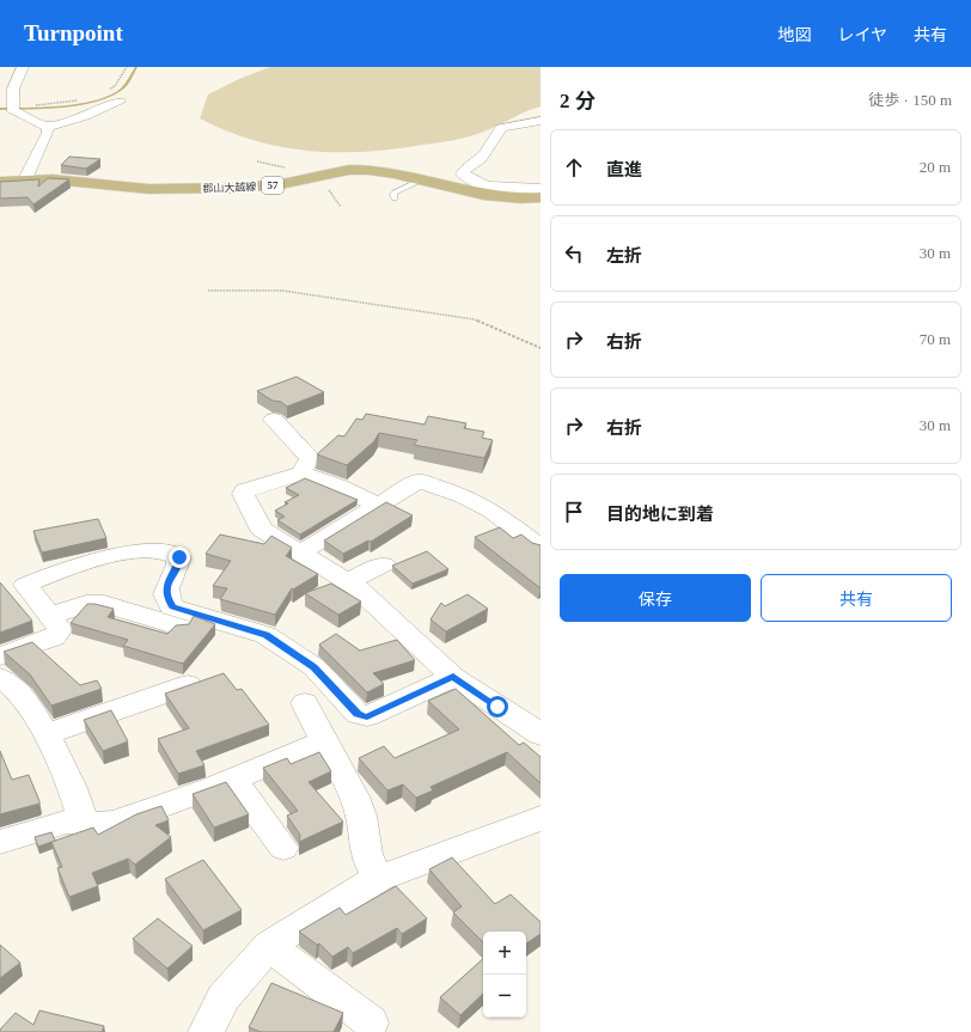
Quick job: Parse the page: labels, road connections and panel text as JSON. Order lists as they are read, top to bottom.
{
  "streets": {
    "main road": ["57", "郡山大越線"]
  },
  "page": {
    "header": "Turnpoint",
    "nav": ["地図", "レイヤ", "共有"],
    "heading": ["2 分", "徒歩 · 150 m"],
    "list": [
      ["直進", "20 m"],
      ["左折", "30 m"],
      ["右折", "70 m"],
      ["右折", "30 m"],
      "目的地に到着"
    ],
    "buttons": ["保存", "共有"],
    "map_buttons": ["+", "−"]
  }
}
